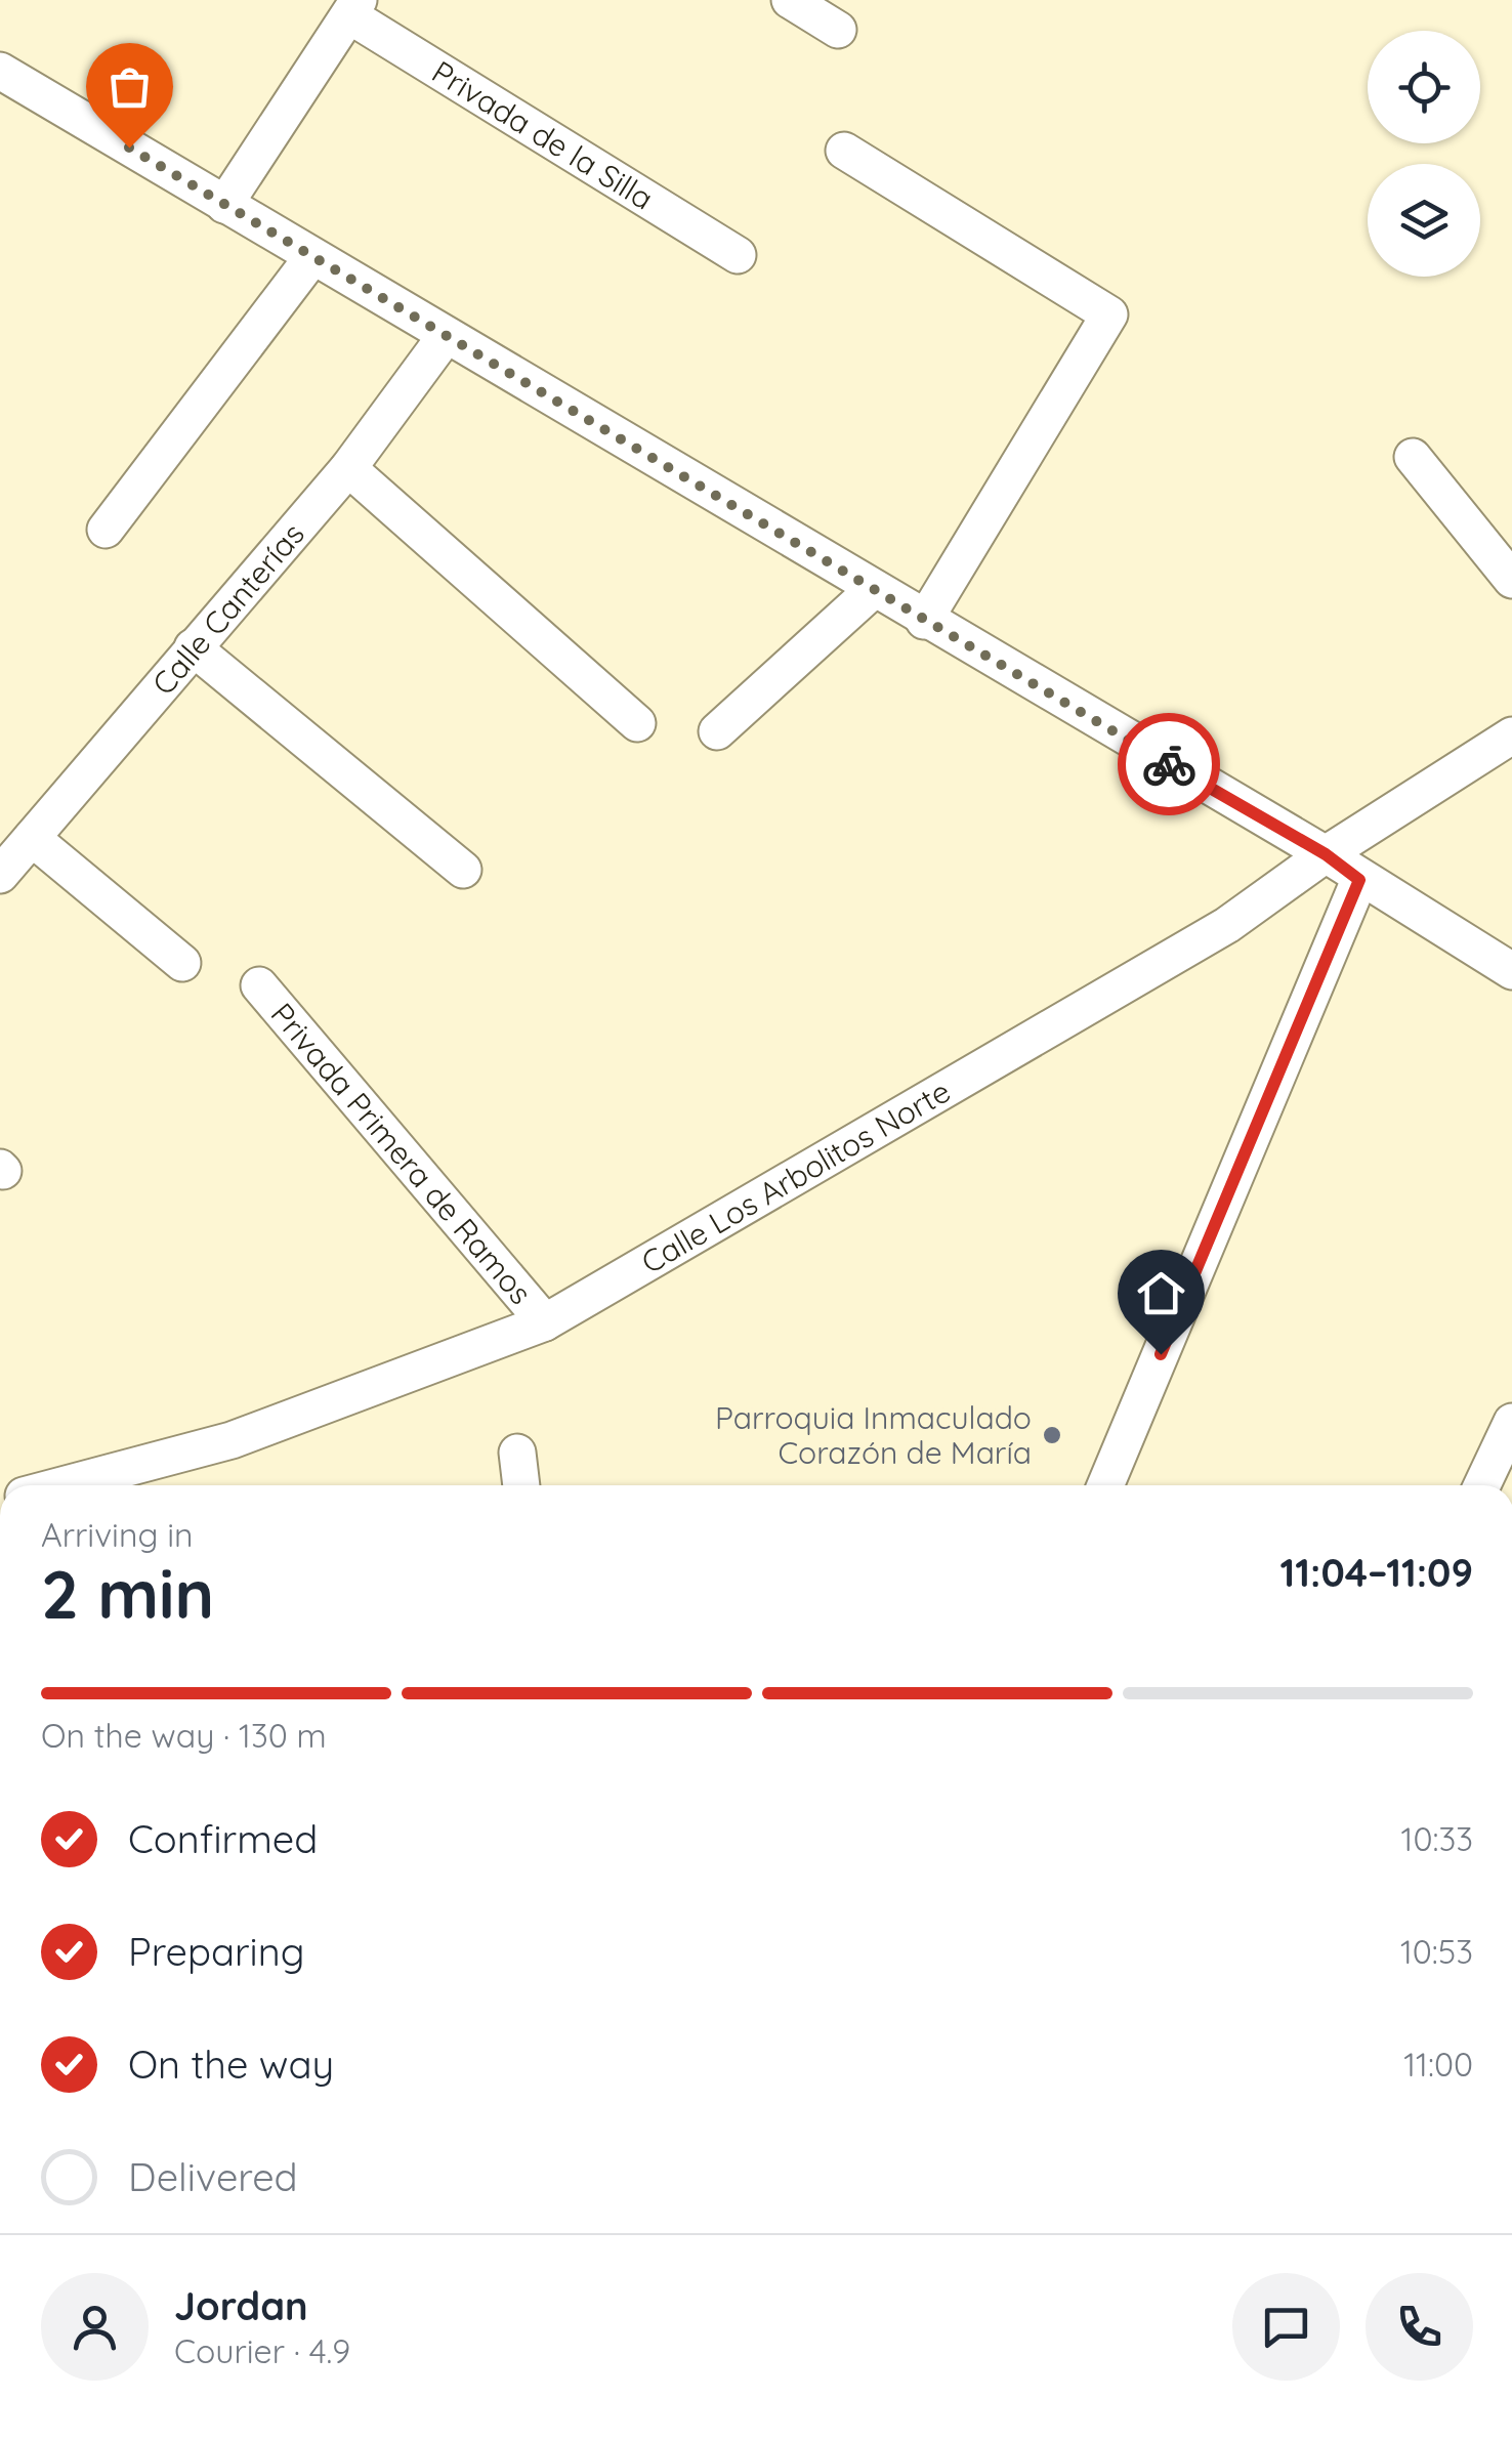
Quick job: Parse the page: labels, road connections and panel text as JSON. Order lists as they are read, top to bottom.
{
  "streets": {
    "street": [
      "Privada de la Silla",
      "Calle Canterías",
      "Privada Primera de Ramos",
      "Calle Los Arbolitos Norte"
    ]
  },
  "crossings": [
    ["Privada Primera de Ramos", "Calle Los Arbolitos Norte"]
  ],
  "places": ["Parroquia Inmaculado Corazón de María"],
  "page": {
    "heading": ["2 min", "Arriving in", "11:04–11:09"],
    "panel": ["Jordan", "Courier · 4.9"],
    "bar": "On the way · 130 m",
    "list": [
      ["Confirmed", "10:33"],
      ["Preparing", "10:53"],
      ["On the way", "11:00"],
      "Delivered"
    ]
  }
}
